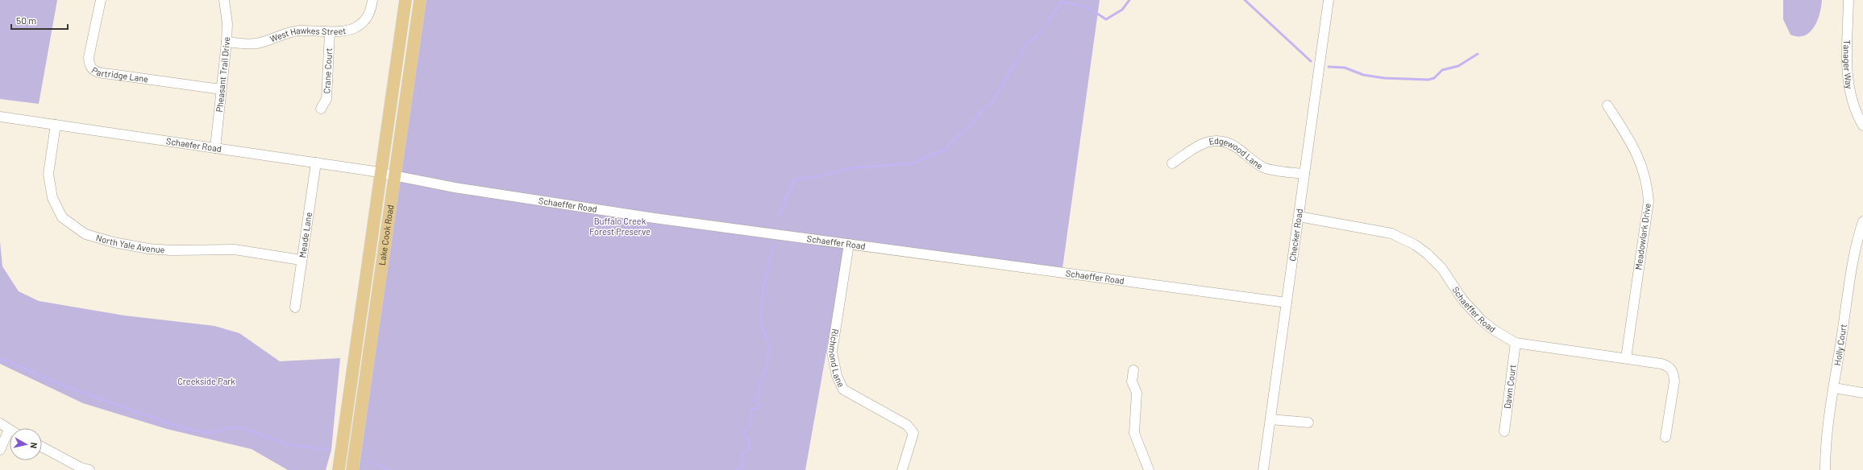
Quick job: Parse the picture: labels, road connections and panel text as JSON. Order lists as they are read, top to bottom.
{
  "streets": {
    "main road": ["Lake Cook Road"],
    "street": [
      "West Hawkes Street",
      "Tanager Way",
      "Crane Court",
      "Partridge Lane",
      "Pheasant Trail Drive",
      "Schaefer Road",
      "Edgewood Lane",
      "Schaeffer Road",
      "Meade Lane",
      "Checker Road",
      "Meadowlark Drive",
      "North Yale Avenue",
      "Holly Court",
      "Richmond Lane",
      "Dawn Court"
    ]
  },
  "crossings": [
    ["West Hawkes Street", "Crane Court"],
    ["West Hawkes Street", "Pheasant Trail Drive"],
    ["Partridge Lane", "Pheasant Trail Drive"],
    ["Pheasant Trail Drive", "Schaefer Road"],
    ["Schaefer Road", "Schaeffer Road"],
    ["Schaefer Road", "Meade Lane"],
    ["Schaefer Road", "Lake Cook Road"],
    ["Schaefer Road", "North Yale Avenue"],
    ["Edgewood Lane", "Checker Road"],
    ["Schaeffer Road", "Lake Cook Road"],
    ["Schaeffer Road", "Checker Road"],
    ["Schaeffer Road", "Meadowlark Drive"],
    ["Schaeffer Road", "Richmond Lane"],
    ["Schaeffer Road", "Dawn Court"],
    ["Meade Lane", "North Yale Avenue"]
  ],
  "parks": ["Buffalo Creek Forest Preserve", "Creekside Park"],
  "scale_bar": "50 m",
  "north": "right"
}
